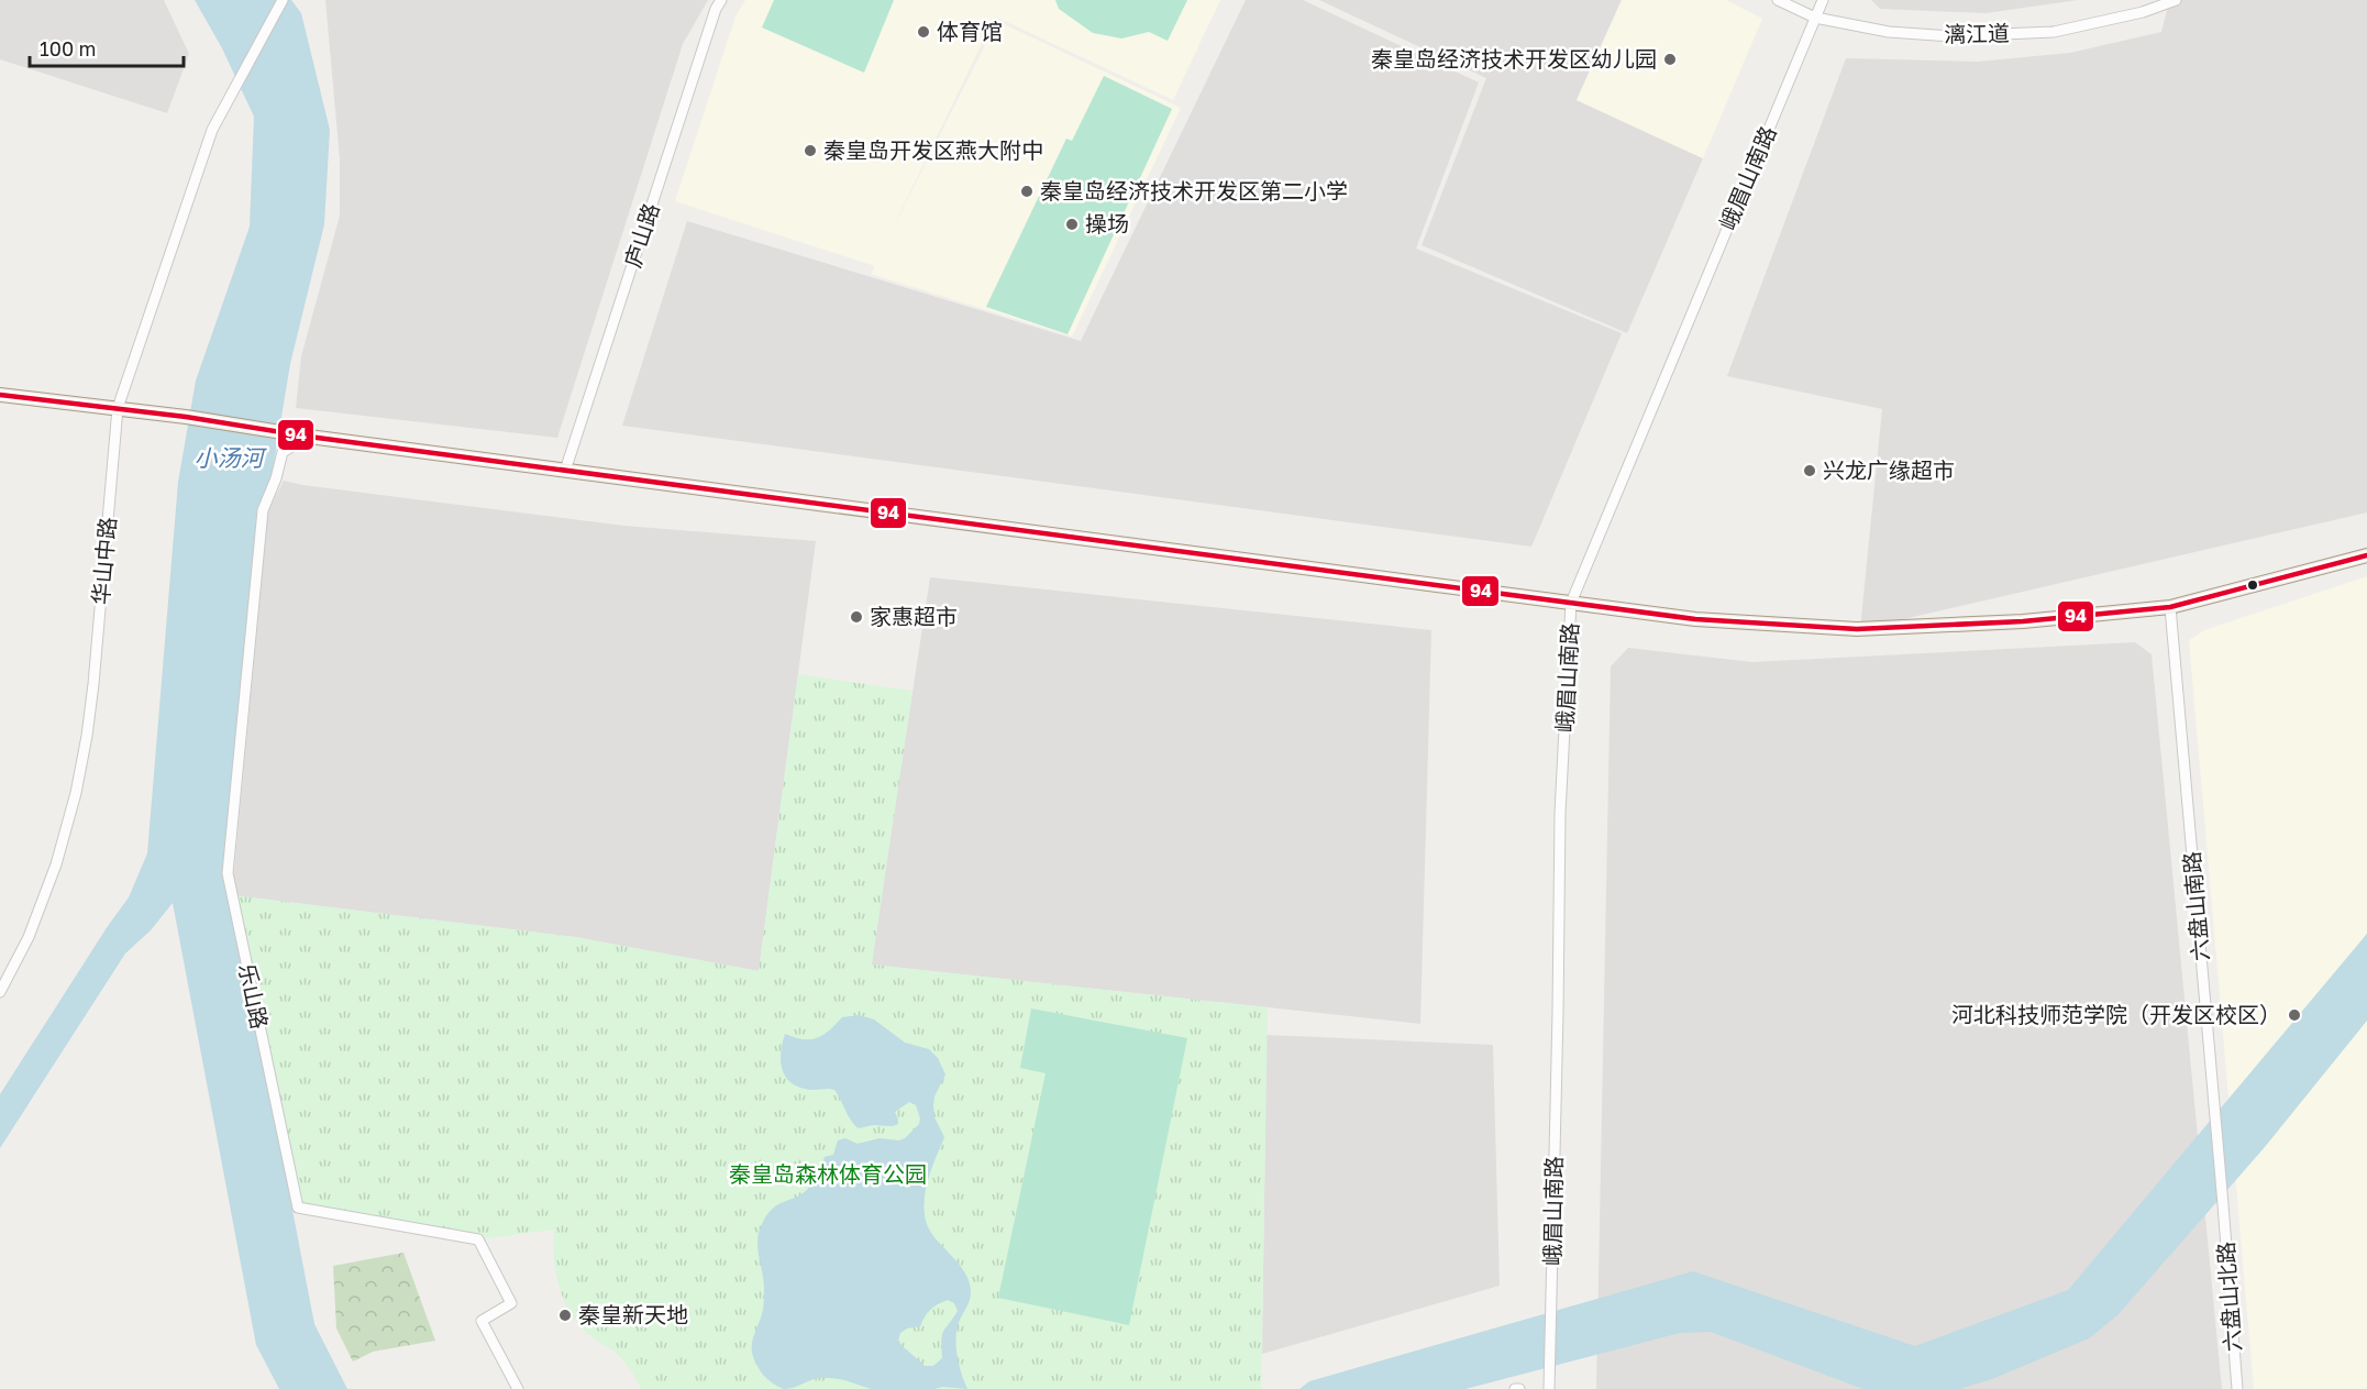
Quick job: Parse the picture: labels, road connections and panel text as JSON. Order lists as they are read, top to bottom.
{
  "streets": {
    "street": [
      "漓江道",
      "峨眉山南路",
      "庐山路",
      "华山中路",
      "六盘山南路",
      "乐山路",
      "六盘山北路"
    ]
  },
  "crossings": [
    ["漓江道", "峨眉山南路"],
    ["六盘山南路", "六盘山北路"]
  ],
  "water": ["小汤河"],
  "parks": ["秦皇岛森林体育公园"],
  "places": [
    "体育馆",
    "秦皇岛经济技术开发区幼儿园",
    "秦皇岛开发区燕大附中",
    "秦皇岛经济技术开发区第二小学",
    "操场",
    "兴龙广缘超市",
    "家惠超市",
    "河北科技师范学院（开发区校区）",
    "秦皇新天地"
  ],
  "lines": ["transit line 94"],
  "scale_bar": "100 m"
}
